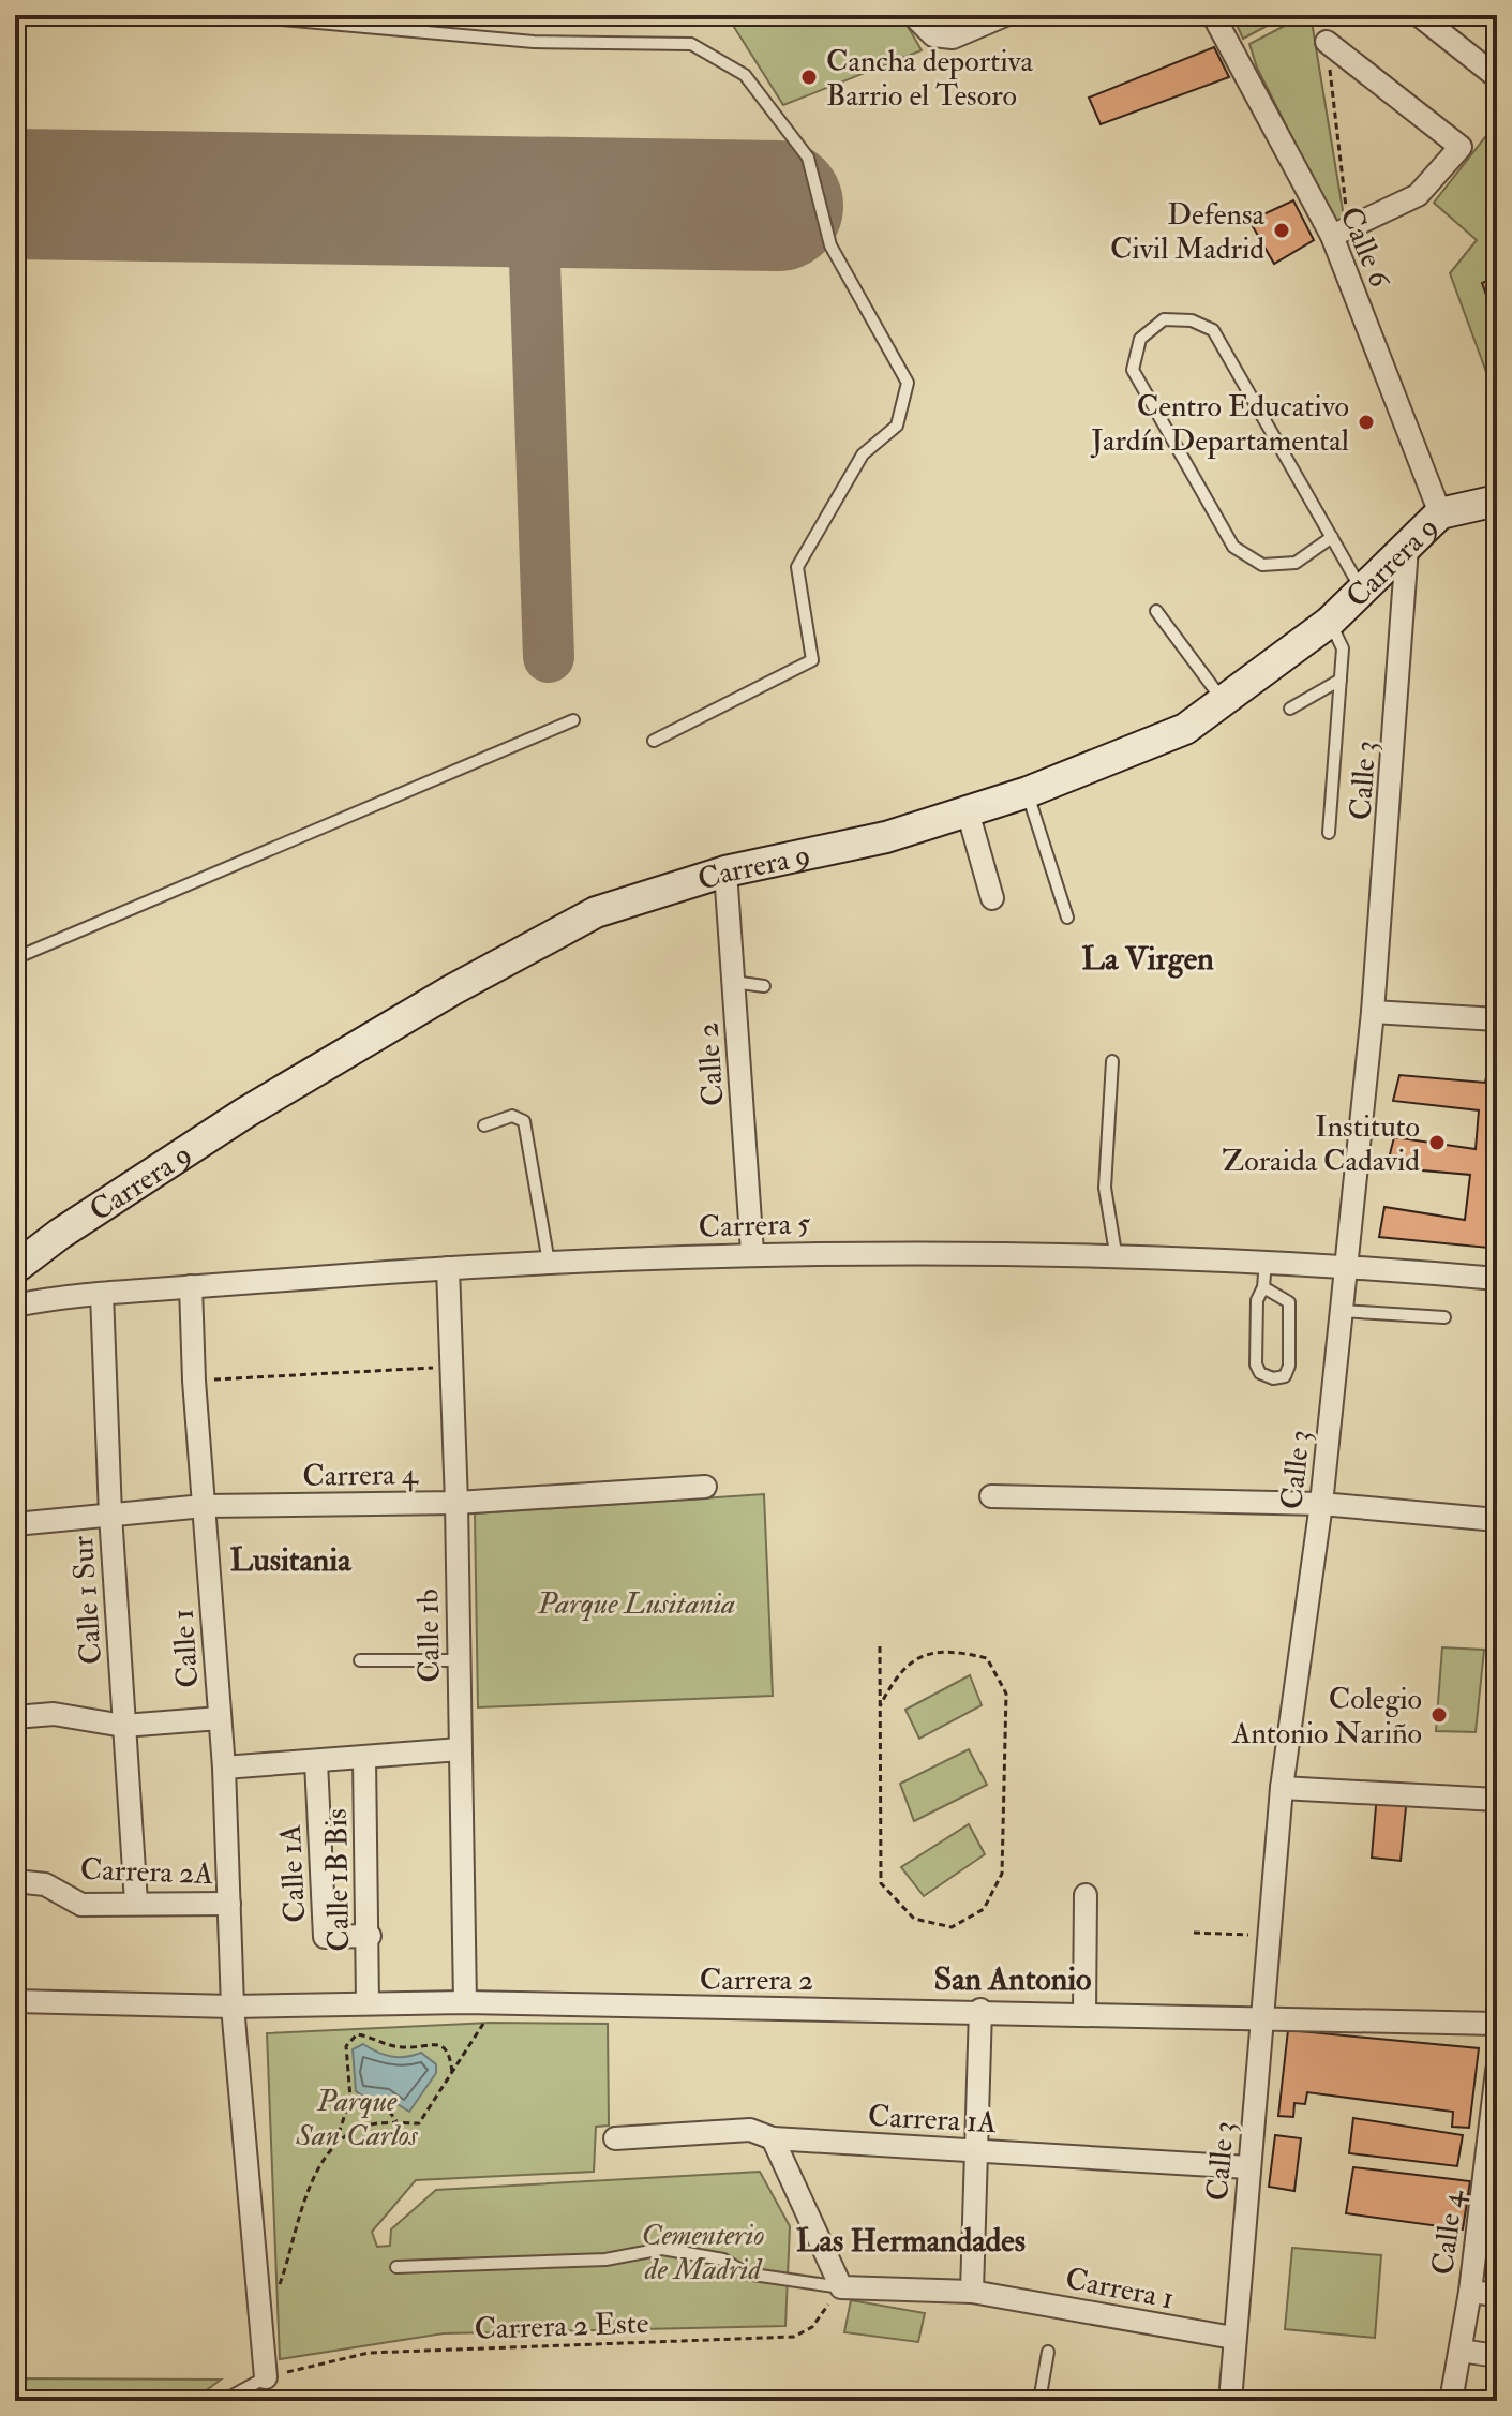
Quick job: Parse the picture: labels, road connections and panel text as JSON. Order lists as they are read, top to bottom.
{
  "streets": {
    "street": [
      "Calle 6",
      "Carrera 9",
      "Calle 3",
      "Calle 2",
      "Carrera 5",
      "Carrera 4",
      "Calle 1 Sur",
      "Calle 1b",
      "Calle 1",
      "Carrera 2A",
      "Calle 1A",
      "Calle 1B Bis",
      "Carrera 2",
      "Carrera 1A",
      "Calle 4",
      "Carrera 1"
    ],
    "path": ["Carrera 2 Este"]
  },
  "crossings": [
    ["Calle 6", "Carrera 9"],
    ["Carrera 9", "Calle 3"],
    ["Carrera 9", "Calle 2"],
    ["Calle 3", "Carrera 5"],
    ["Calle 3", "Carrera 2"],
    ["Calle 3", "Carrera 1A"],
    ["Calle 3", "Carrera 1"],
    ["Calle 2", "Carrera 5"],
    ["Carrera 5", "Calle 1 Sur"],
    ["Carrera 5", "Calle 1b"],
    ["Carrera 5", "Calle 1"],
    ["Carrera 4", "Calle 1 Sur"],
    ["Carrera 4", "Calle 1b"],
    ["Carrera 4", "Calle 1"],
    ["Calle 1 Sur", "Carrera 2A"],
    ["Calle 1b", "Carrera 2"],
    ["Calle 1", "Carrera 2A"],
    ["Calle 1", "Carrera 2"],
    ["Calle 1", "Carrera 2 Este"],
    ["Calle 1A", "Calle 1B Bis"],
    ["Calle 1B Bis", "Carrera 2"],
    ["Carrera 1", "Carrera 2 Este"]
  ],
  "districts": [
    "La Virgen",
    "Lusitania",
    "San Antonio",
    "Las Hermandades"
  ],
  "parks": ["Parque Lusitania", "Parque San Carlos", "Cementerio de Madrid"],
  "places": [
    "Cancha deportiva Barrio el Tesoro",
    "Defensa Civil Madrid",
    "Centro Educativo Jardín Departamental",
    "Instituto Zoraida Cadavid",
    "Colegio Antonio Nariño"
  ]
}
